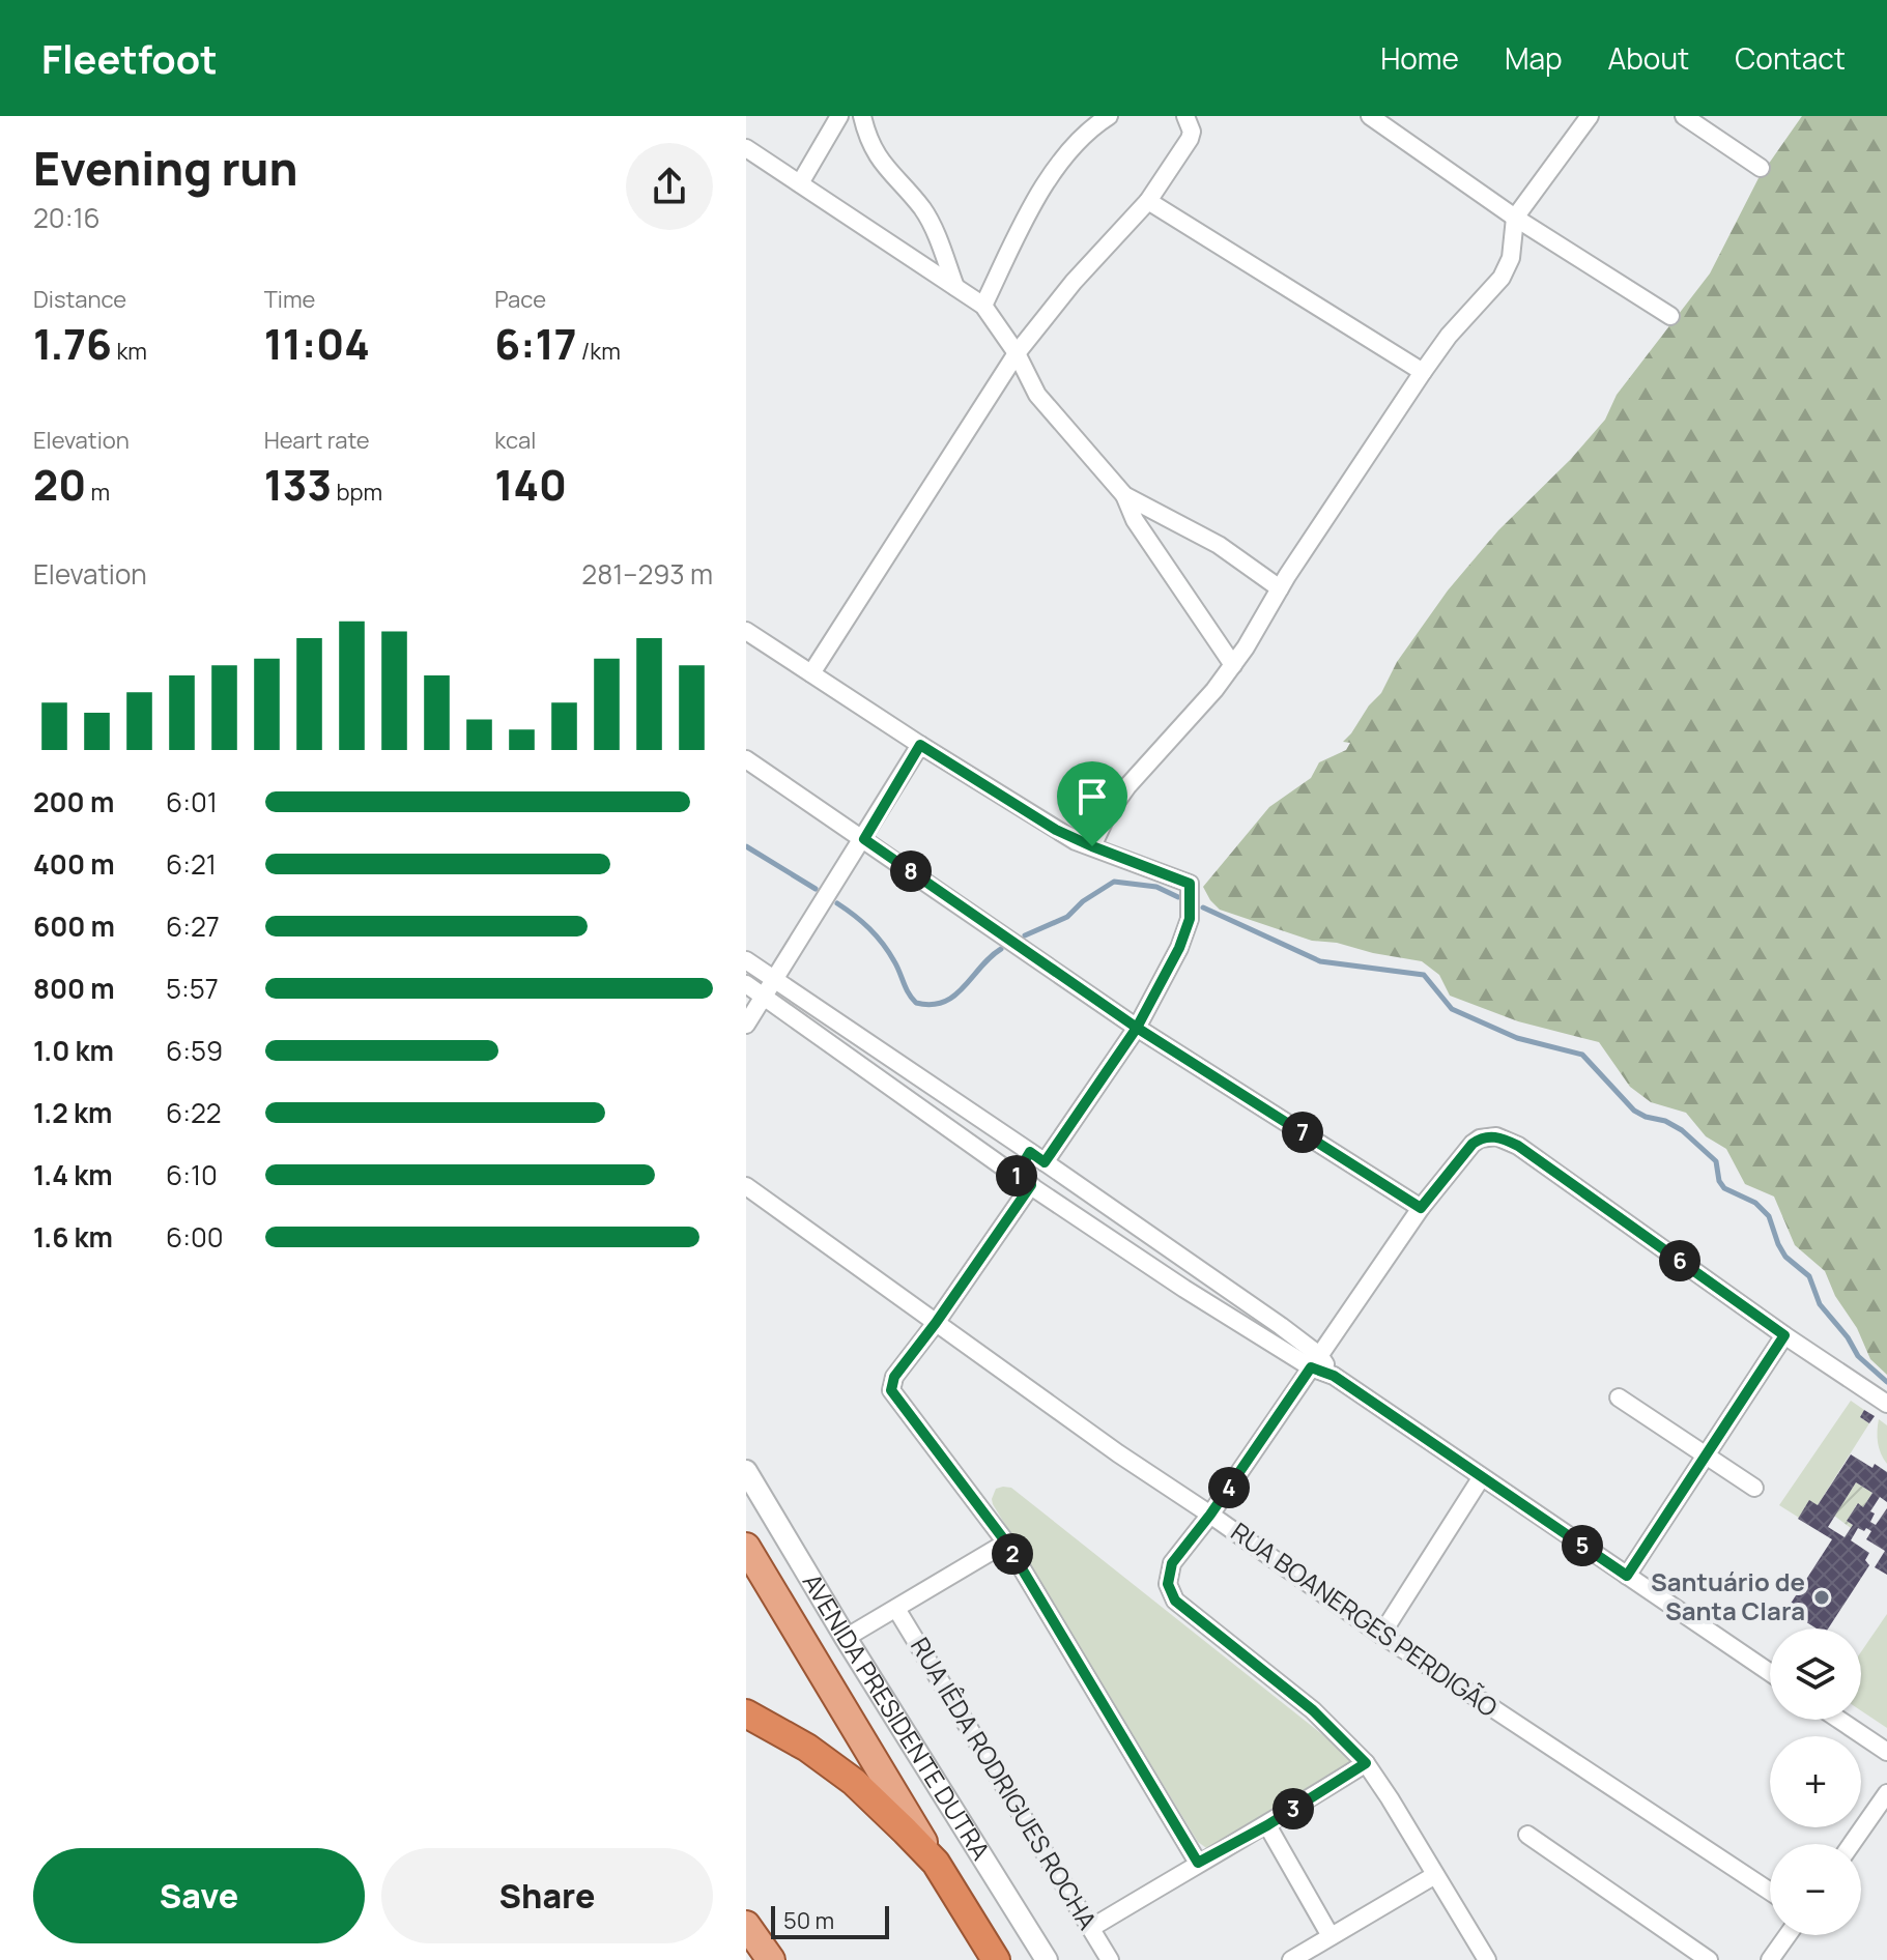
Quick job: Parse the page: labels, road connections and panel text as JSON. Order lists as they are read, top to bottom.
{
  "streets": {
    "main road": ["AVENIDA PRESIDENTE DUTRA"],
    "street": ["RUA BOANERGES PERDIGÃO", "RUA IÊDA RODRIGUES ROCHA"]
  },
  "places": ["Santuário de Santa Clara"],
  "scale_bar": "50 m",
  "page": {
    "header": "Fleetfoot",
    "nav": [
      "Home",
      "Map",
      "About",
      "Contact"
    ],
    "heading": ["Evening run", "20:16"],
    "stats": [
      ["Distance", "1.76 km"],
      ["Time", "11:04"],
      ["Pace", "6:17 /km"],
      ["Elevation", "20 m"],
      ["Heart rate", "133 bpm"],
      ["kcal", "140"]
    ],
    "chart": ["Elevation", "281–293 m"],
    "list": [
      {
        "name": "200 m",
        "note": "6:01"
      },
      {
        "name": "400 m",
        "note": "6:21"
      },
      {
        "name": "600 m",
        "note": "6:27"
      },
      {
        "name": "800 m",
        "note": "5:57"
      },
      {
        "name": "1.0 km",
        "note": "6:59"
      },
      {
        "name": "1.2 km",
        "note": "6:22"
      },
      {
        "name": "1.4 km",
        "note": "6:10"
      },
      {
        "name": "1.6 km",
        "note": "6:00"
      }
    ],
    "pins": [
      "8",
      "7",
      "1",
      "6",
      "4",
      "5",
      "2",
      "3"
    ],
    "map_buttons": ["+", "−"],
    "buttons": ["Save", "Share"],
    "scale": "50 m"
  }
}
